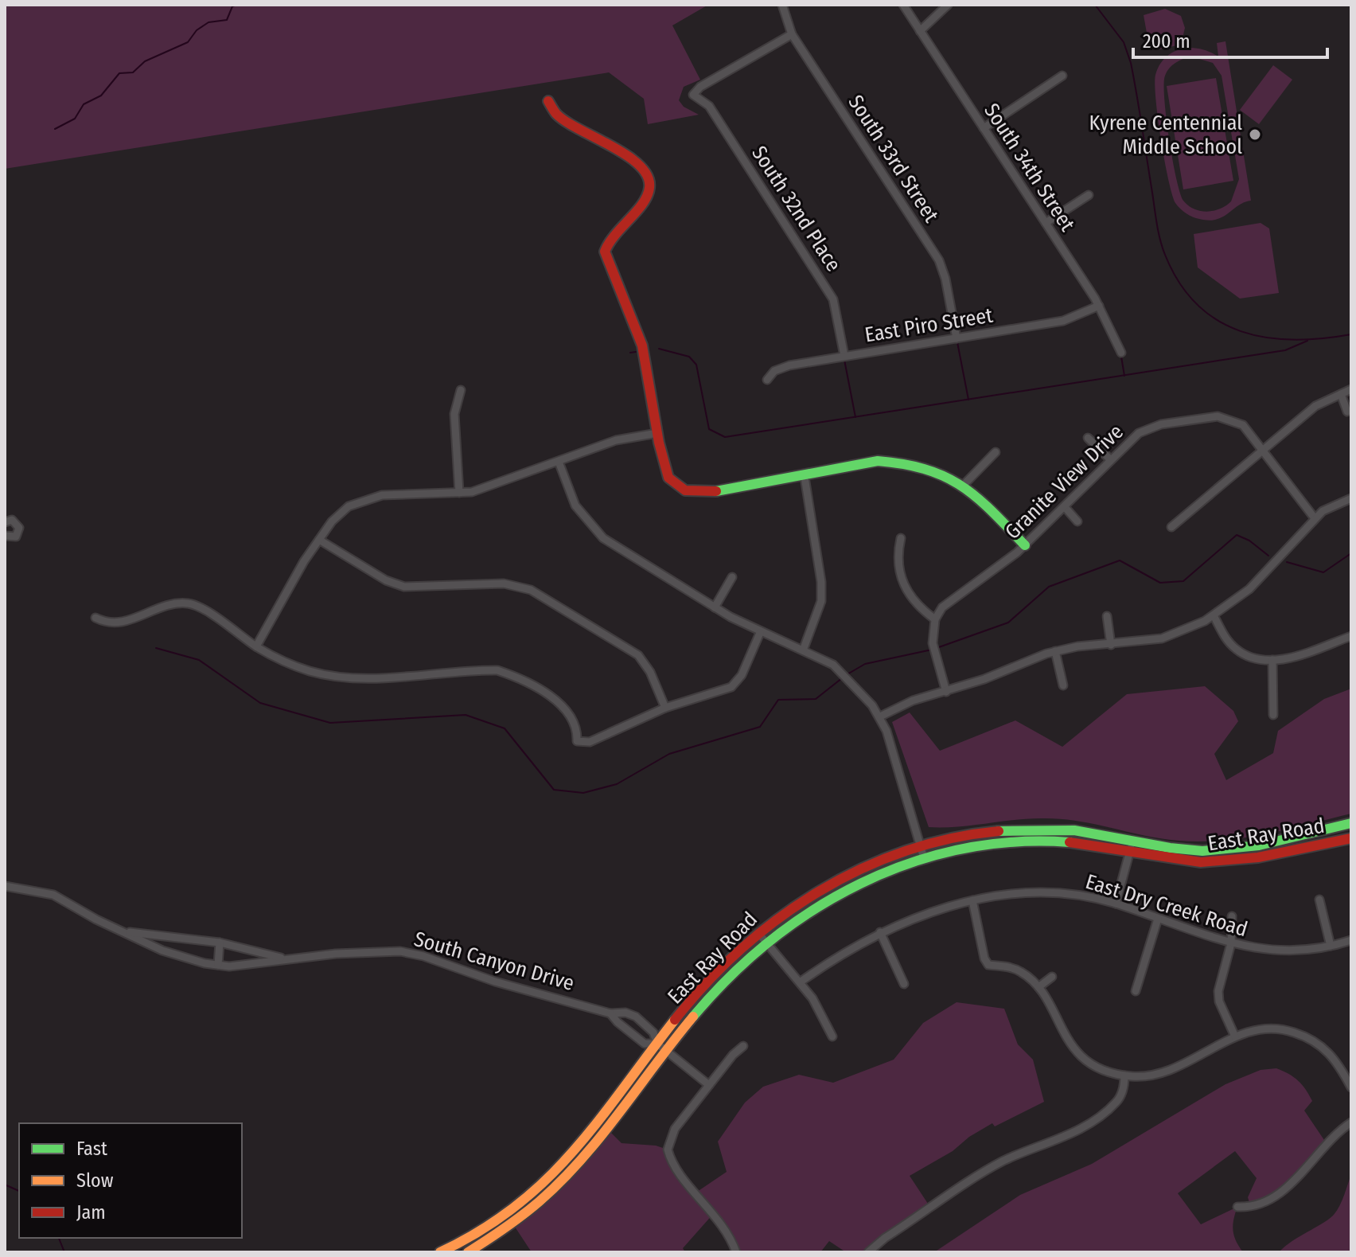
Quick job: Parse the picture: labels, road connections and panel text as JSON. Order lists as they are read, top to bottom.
{
  "streets": {
    "main road": ["East Ray Road"],
    "street": [
      "South 33rd Street",
      "South 34th Street",
      "South 32nd Place",
      "East Piro Street",
      "Granite View Drive",
      "East Dry Creek Road",
      "South Canyon Drive"
    ]
  },
  "crossings": [
    ["South 33rd Street", "South 32nd Place"],
    ["South 33rd Street", "East Piro Street"],
    ["South 34th Street", "East Piro Street"],
    ["South 32nd Place", "East Piro Street"],
    ["East Ray Road", "South Canyon Drive"]
  ],
  "places": ["Kyrene Centennial Middle School"],
  "legend": ["Fast", "Slow", "Jam"],
  "scale_bar": "200 m"
}
